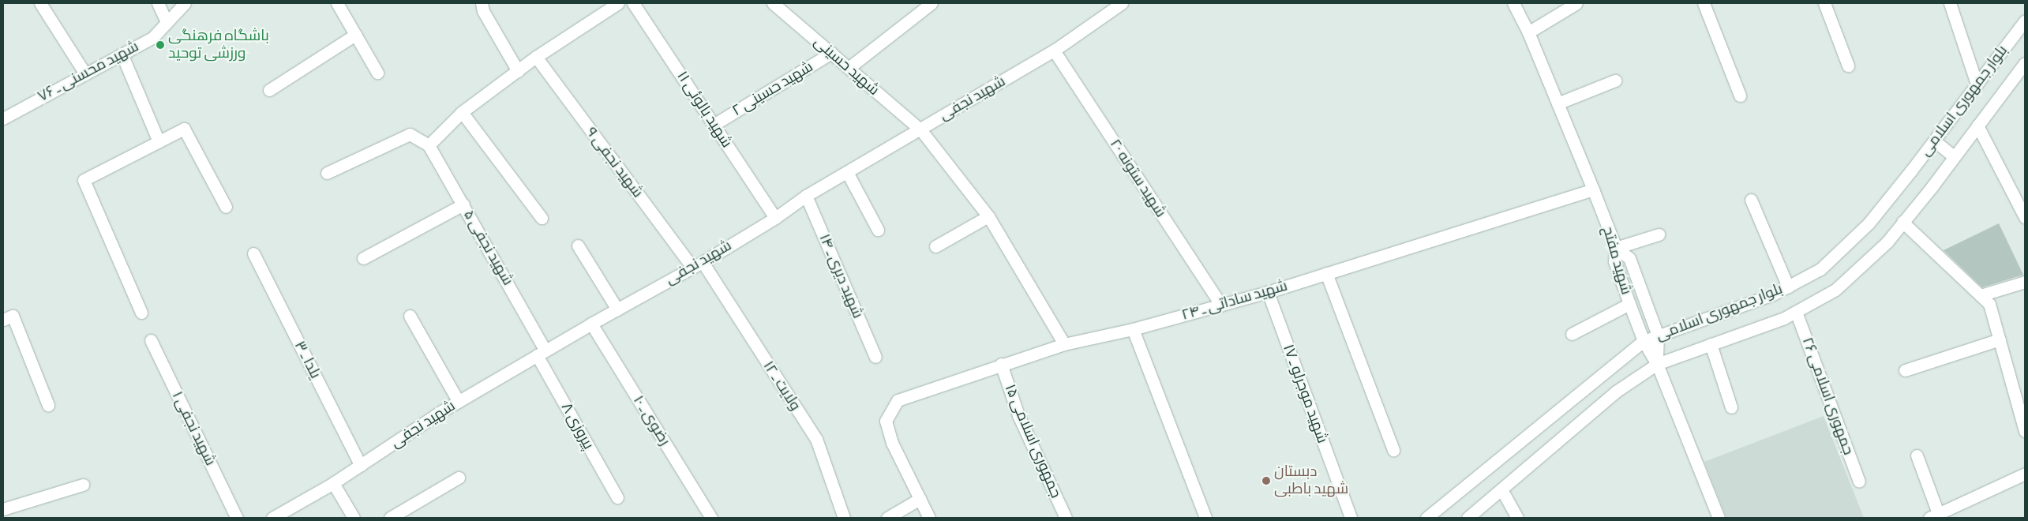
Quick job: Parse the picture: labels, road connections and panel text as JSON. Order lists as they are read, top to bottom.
{
  "streets": {
    "street": [
      "شهید حسینی",
      "شهید محسنی ـ ۷۶",
      "شهید حسینی ۲",
      "شهید نجفی",
      "بلوار جمهوری اسلامی",
      "شهید بالوئی ۱۱",
      "شهید نجفی ۹",
      "شهید ستونه ۲۰",
      "شهید نجفی ۵",
      "شهید مفتح",
      "شهید دیری ـ ۱۴",
      "شهید ساداتی ـ ۲۴",
      "یلدا ـ ۳",
      "ولایت ـ ۱۲",
      "شهید موجرلو ـ ۱۷",
      "جمهوری اسلامی ۲۶",
      "رضوی ـ ۱۰",
      "پیروزی ۸",
      "شهید نجفی ۱",
      "جمهوری اسلامی ۱۵"
    ]
  },
  "crossings": [
    ["شهید حسینی", "شهید حسینی ۲"],
    ["شهید حسینی", "شهید نجفی"],
    ["شهید حسینی", "شهید ساداتی ـ ۲۴"],
    ["شهید حسینی ۲", "شهید بالوئی ۱۱"],
    ["شهید نجفی", "شهید بالوئی ۱۱"],
    ["شهید نجفی", "شهید نجفی ۹"],
    ["شهید نجفی", "شهید ستونه ۲۰"],
    ["شهید نجفی", "شهید نجفی ۵"],
    ["شهید نجفی", "شهید دیری ـ ۱۴"],
    ["شهید نجفی", "یلدا ـ ۳"],
    ["شهید نجفی", "ولایت ـ ۱۲"],
    ["شهید نجفی", "رضوی ـ ۱۰"],
    ["شهید نجفی", "پیروزی ۸"],
    ["بلوار جمهوری اسلامی", "شهید مفتح"],
    ["بلوار جمهوری اسلامی", "جمهوری اسلامی ۲۶"],
    ["شهید نجفی ۹", "ولایت ـ ۱۲"],
    ["شهید ستونه ۲۰", "شهید ساداتی ـ ۲۴"],
    ["شهید نجفی ۵", "پیروزی ۸"],
    ["شهید مفتح", "شهید ساداتی ـ ۲۴"],
    ["شهید ساداتی ـ ۲۴", "شهید موجرلو ـ ۱۷"],
    ["شهید ساداتی ـ ۲۴", "جمهوری اسلامی ۱۵"]
  ],
  "places": ["باشگاه فرهنگی ورزشی توحید", "دبستان شهید باطبی"]
}
